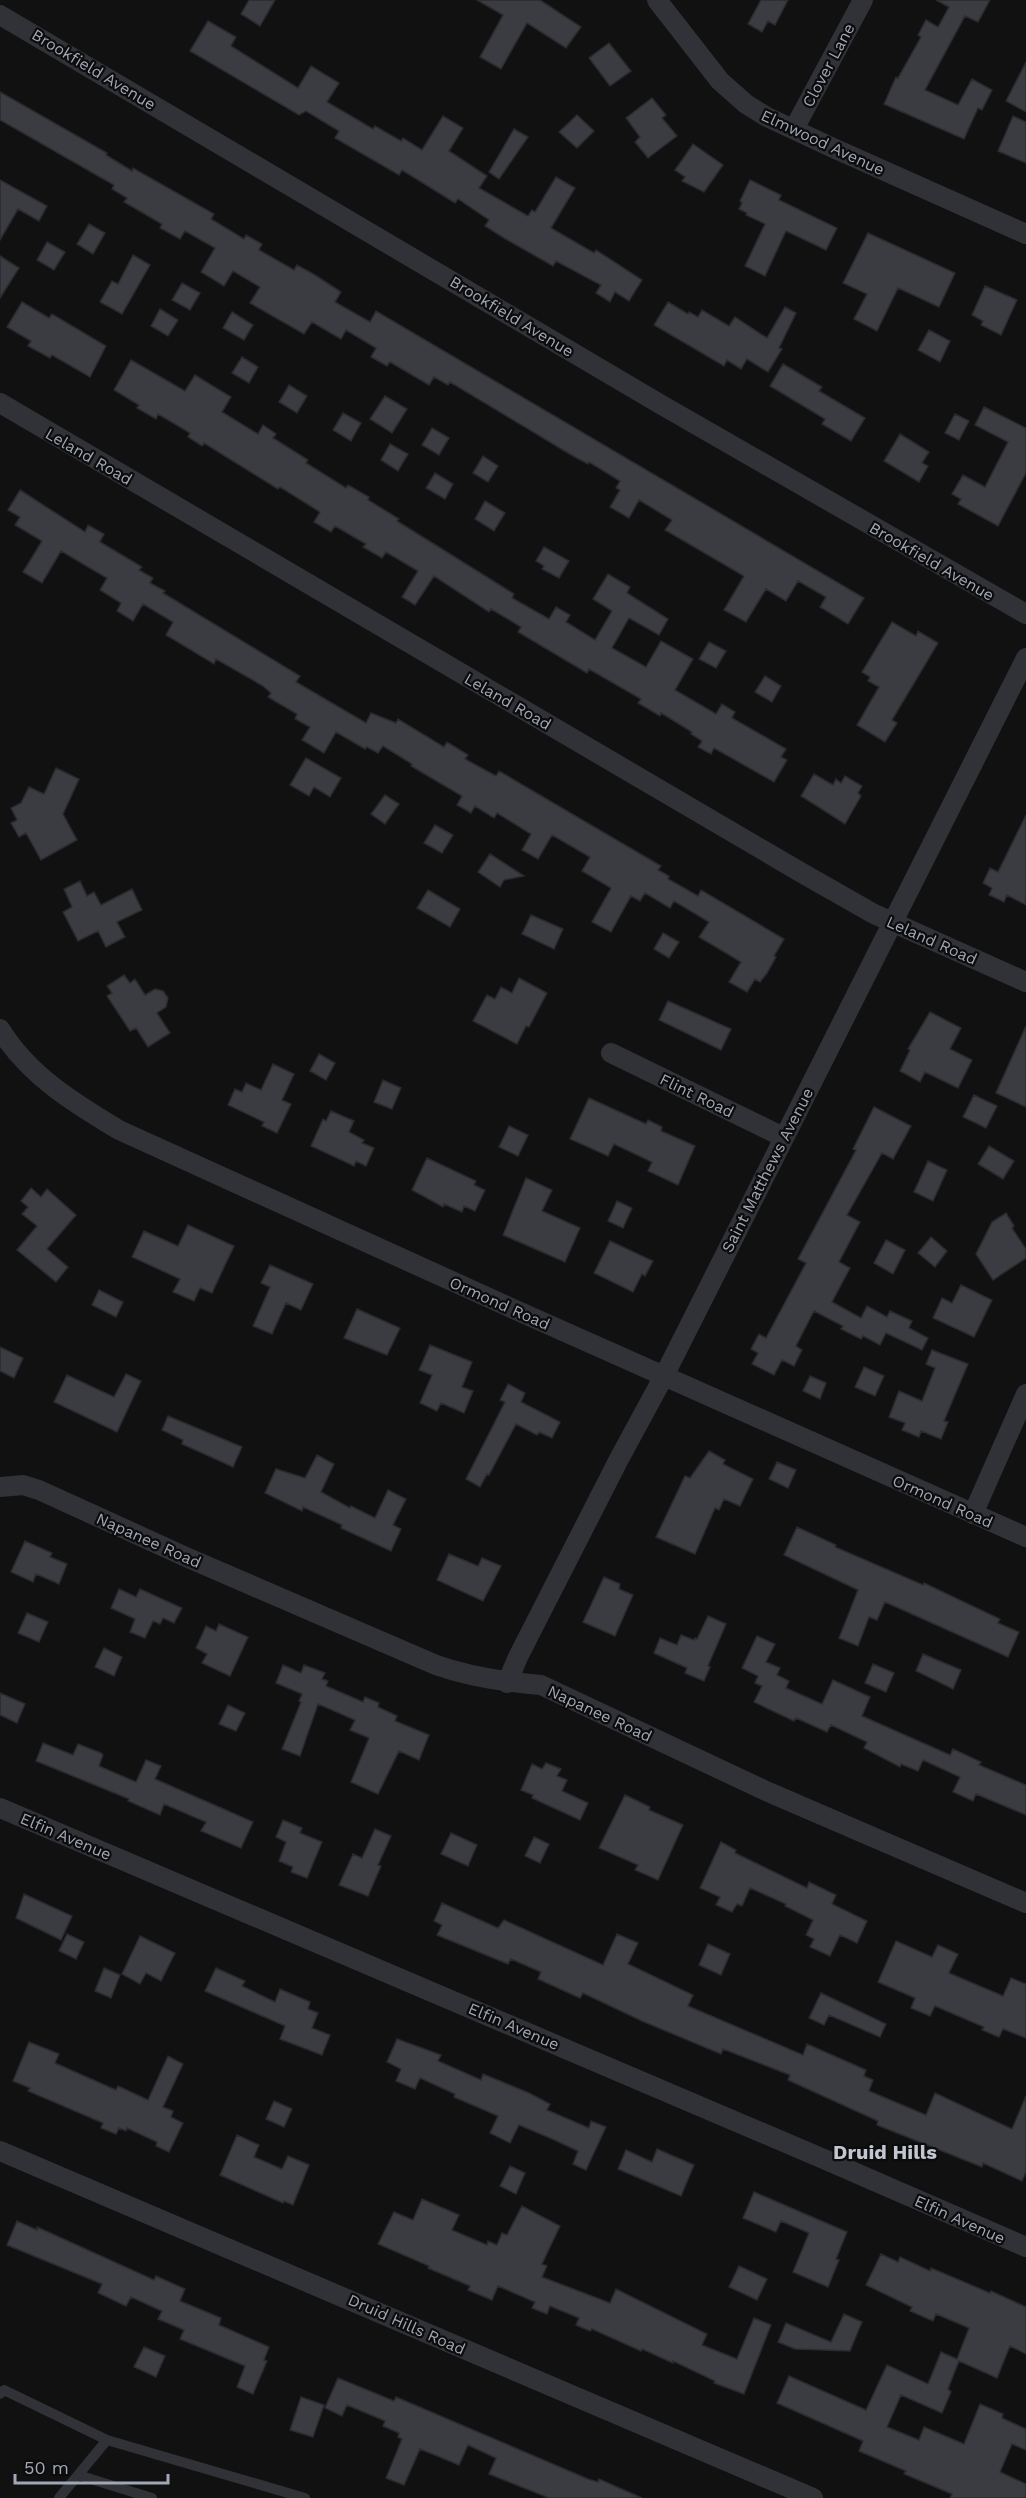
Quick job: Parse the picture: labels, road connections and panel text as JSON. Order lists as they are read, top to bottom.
{
  "streets": {
    "street": [
      "Clover Lane",
      "Brookfield Avenue",
      "Elmwood Avenue",
      "Leland Road",
      "Flint Road",
      "Saint Matthews Avenue",
      "Ormond Road",
      "Napanee Road",
      "Elfin Avenue",
      "Druid Hills Road"
    ]
  },
  "crossings": [
    ["Clover Lane", "Elmwood Avenue"],
    ["Leland Road", "Saint Matthews Avenue"],
    ["Flint Road", "Saint Matthews Avenue"],
    ["Saint Matthews Avenue", "Ormond Road"],
    ["Saint Matthews Avenue", "Napanee Road"]
  ],
  "districts": ["Druid Hills"],
  "scale_bar": "50 m"
}
